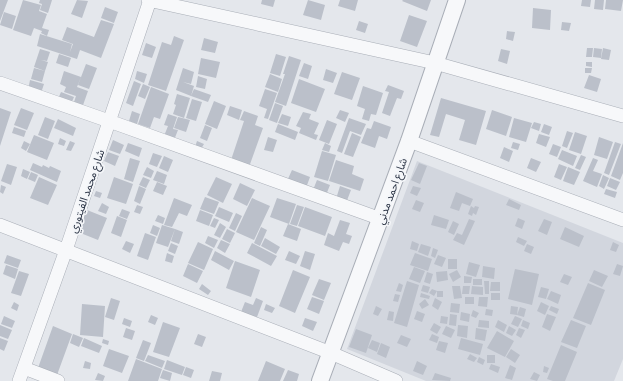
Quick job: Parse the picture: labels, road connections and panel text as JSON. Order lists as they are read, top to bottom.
{
  "streets": {
    "street": ["شارع محمد الفيتوري", "شارع احمد مدني"]
  }
}
